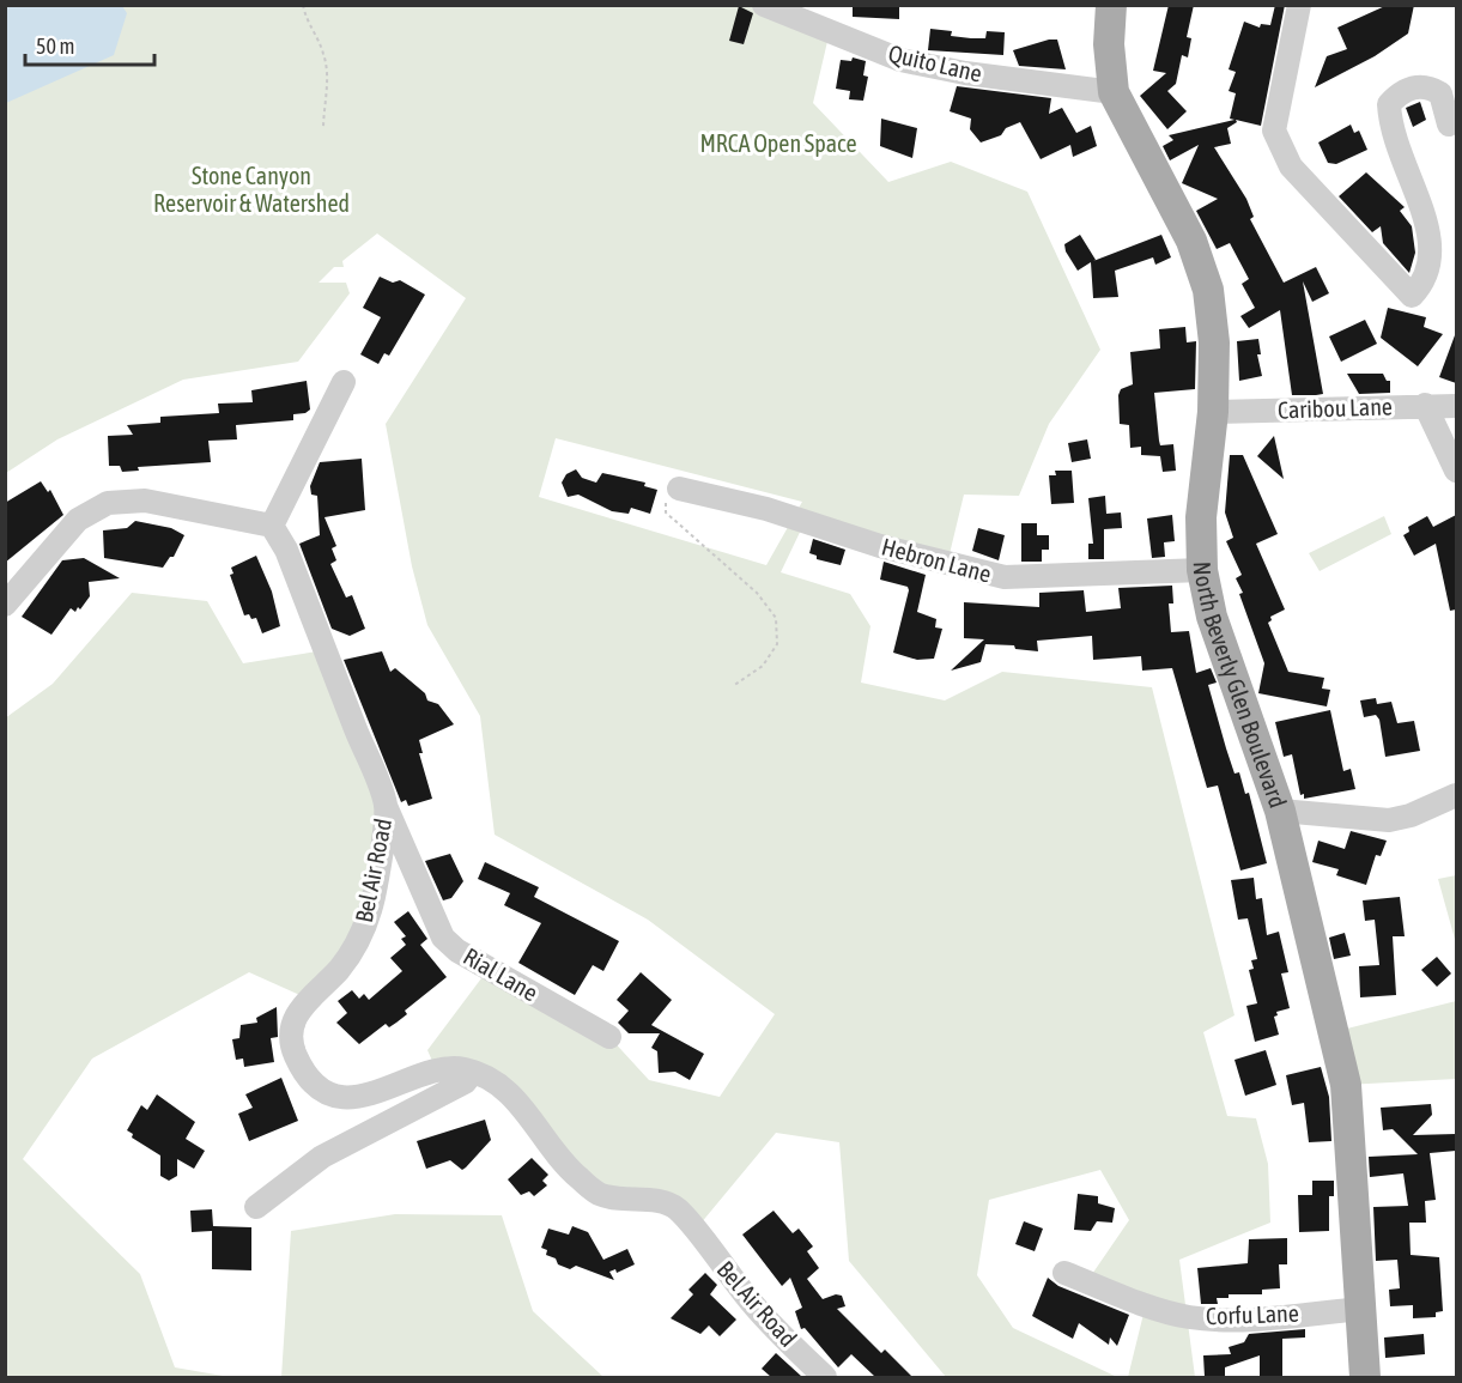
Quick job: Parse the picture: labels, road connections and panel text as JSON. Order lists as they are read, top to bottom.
{
  "streets": {
    "main road": ["North Beverly Glen Boulevard"],
    "street": [
      "Quito Lane",
      "Caribou Lane",
      "Hebron Lane",
      "Bel Air Road",
      "Rial Lane",
      "Corfu Lane"
    ]
  },
  "crossings": [
    ["Quito Lane", "North Beverly Glen Boulevard"],
    ["Caribou Lane", "North Beverly Glen Boulevard"],
    ["Hebron Lane", "North Beverly Glen Boulevard"],
    ["North Beverly Glen Boulevard", "Corfu Lane"],
    ["Bel Air Road", "Rial Lane"]
  ],
  "parks": ["MRCA Open Space", "Stone Canyon Reservoir & Watershed"],
  "scale_bar": "50 m"
}
